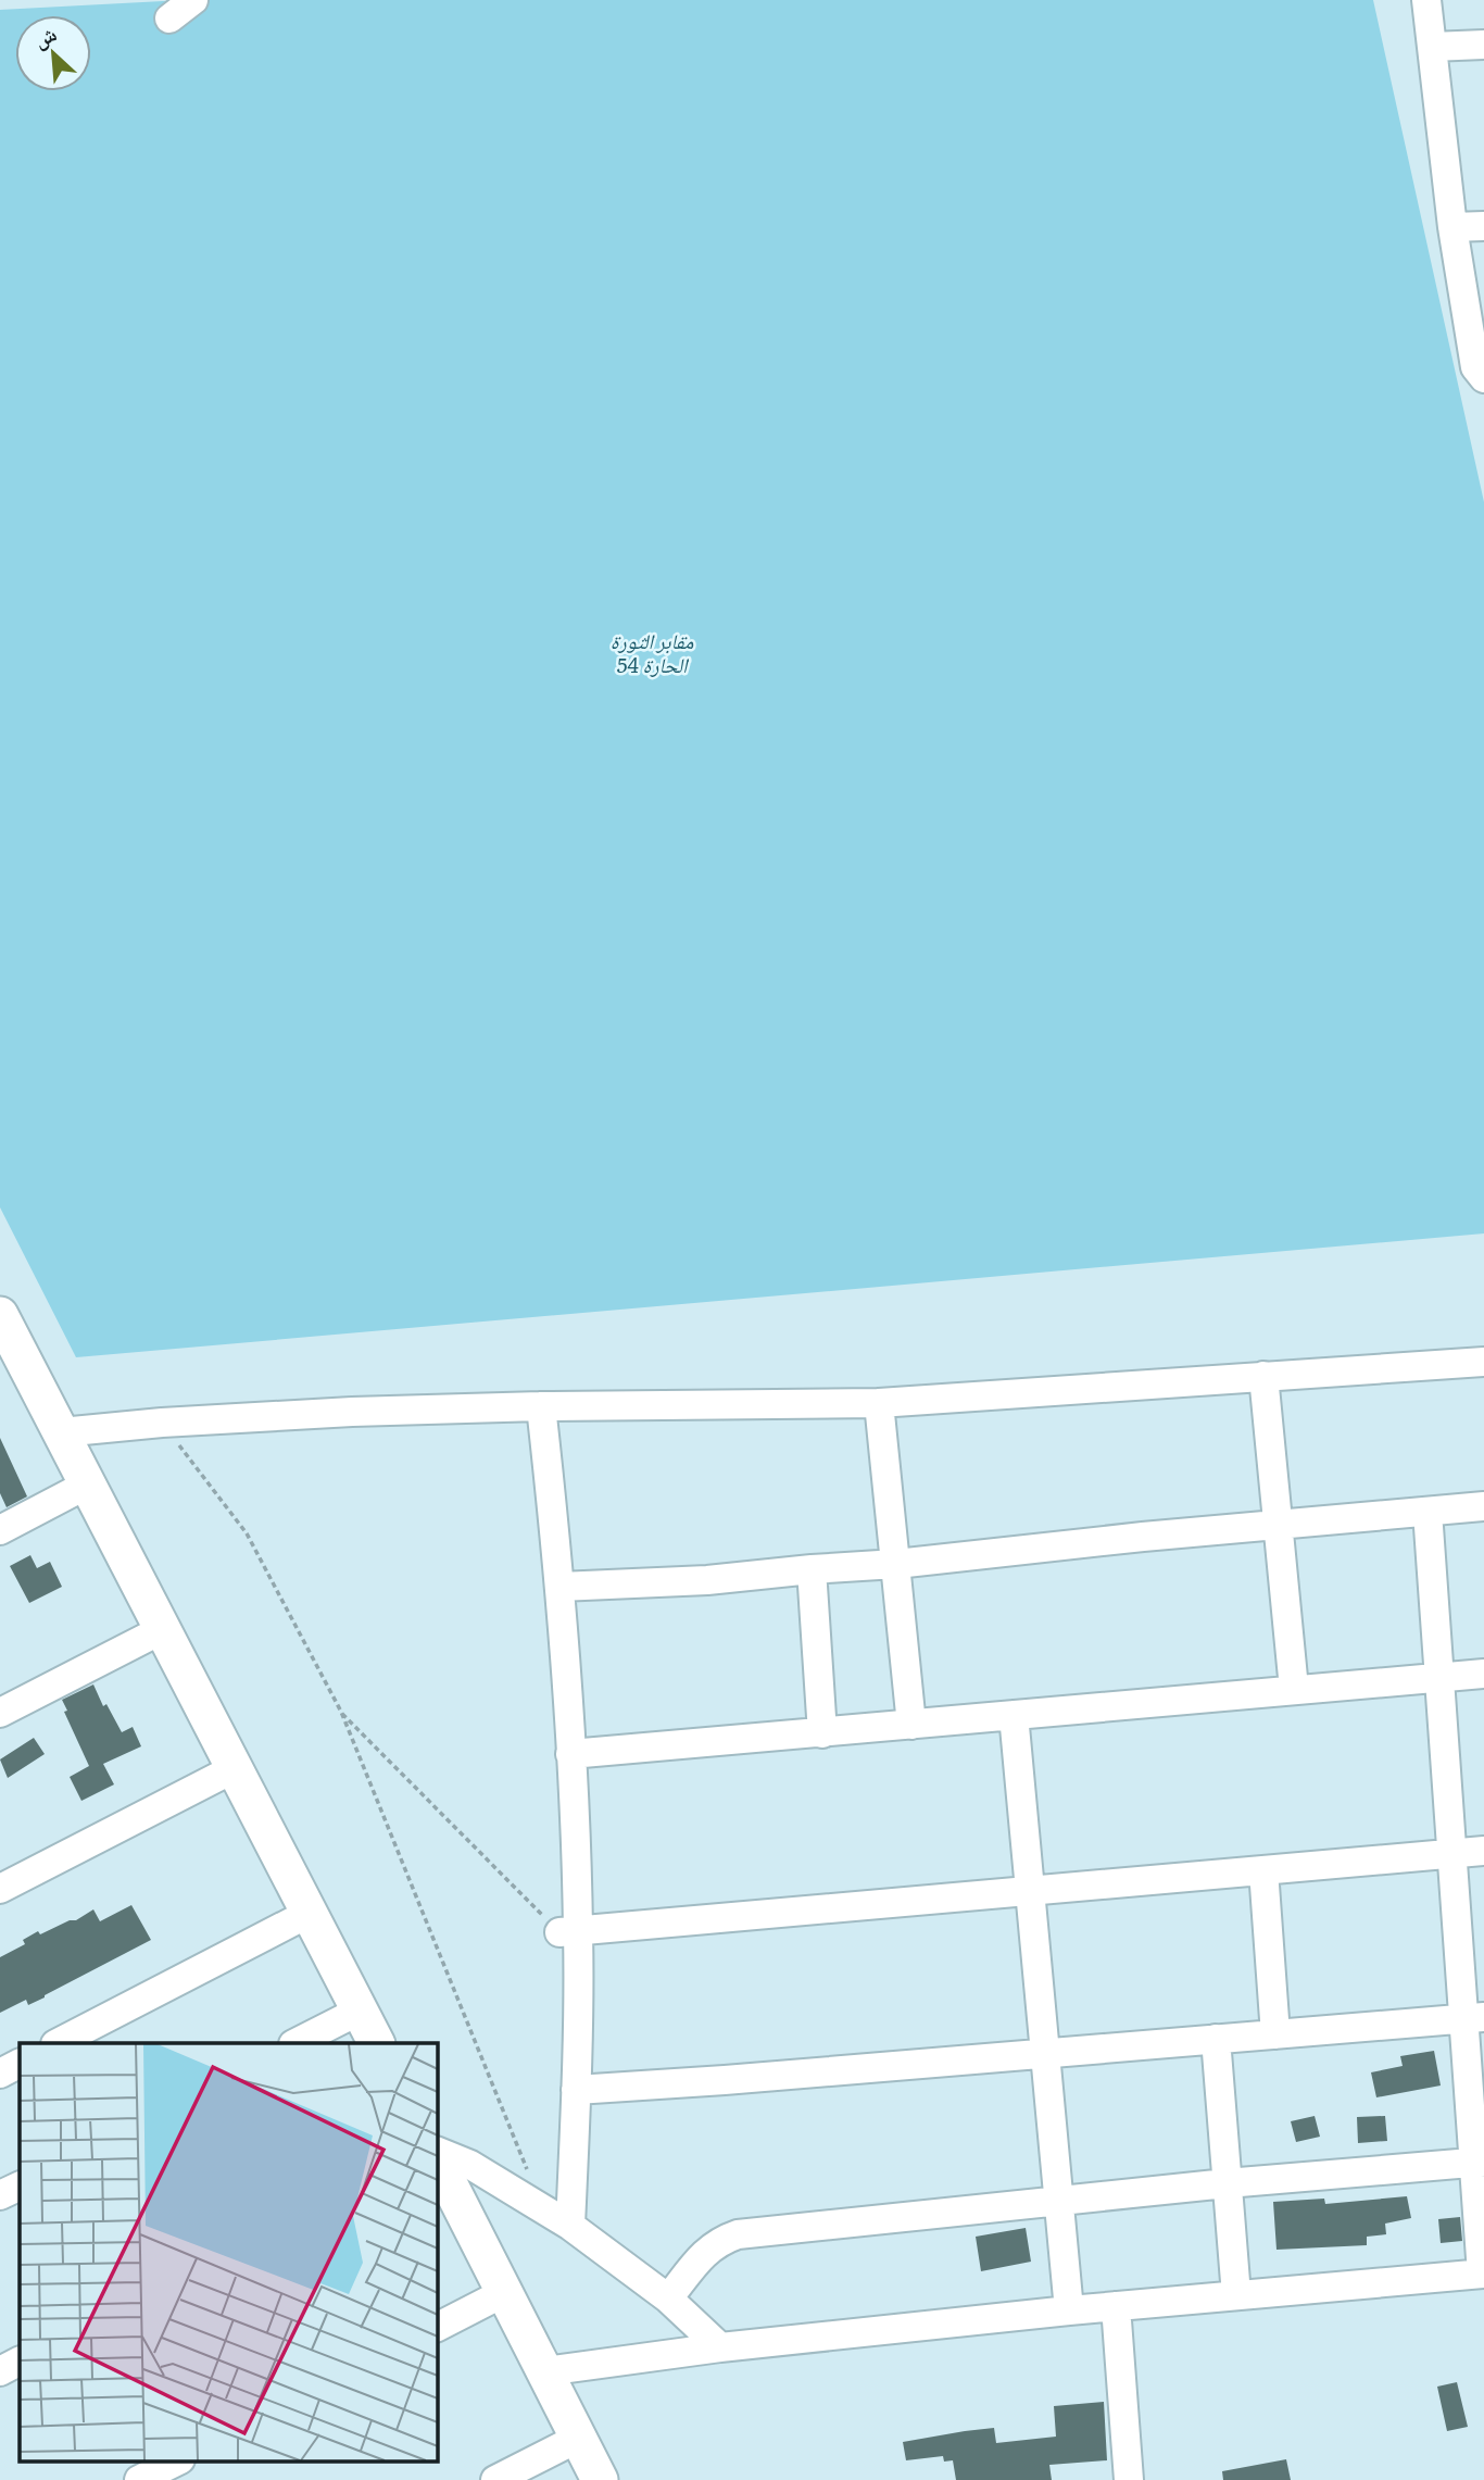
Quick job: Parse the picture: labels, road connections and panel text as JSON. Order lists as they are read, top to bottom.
{
  "parks": ["مقابر الثورة الحارة 54"],
  "north": "top left"
}
